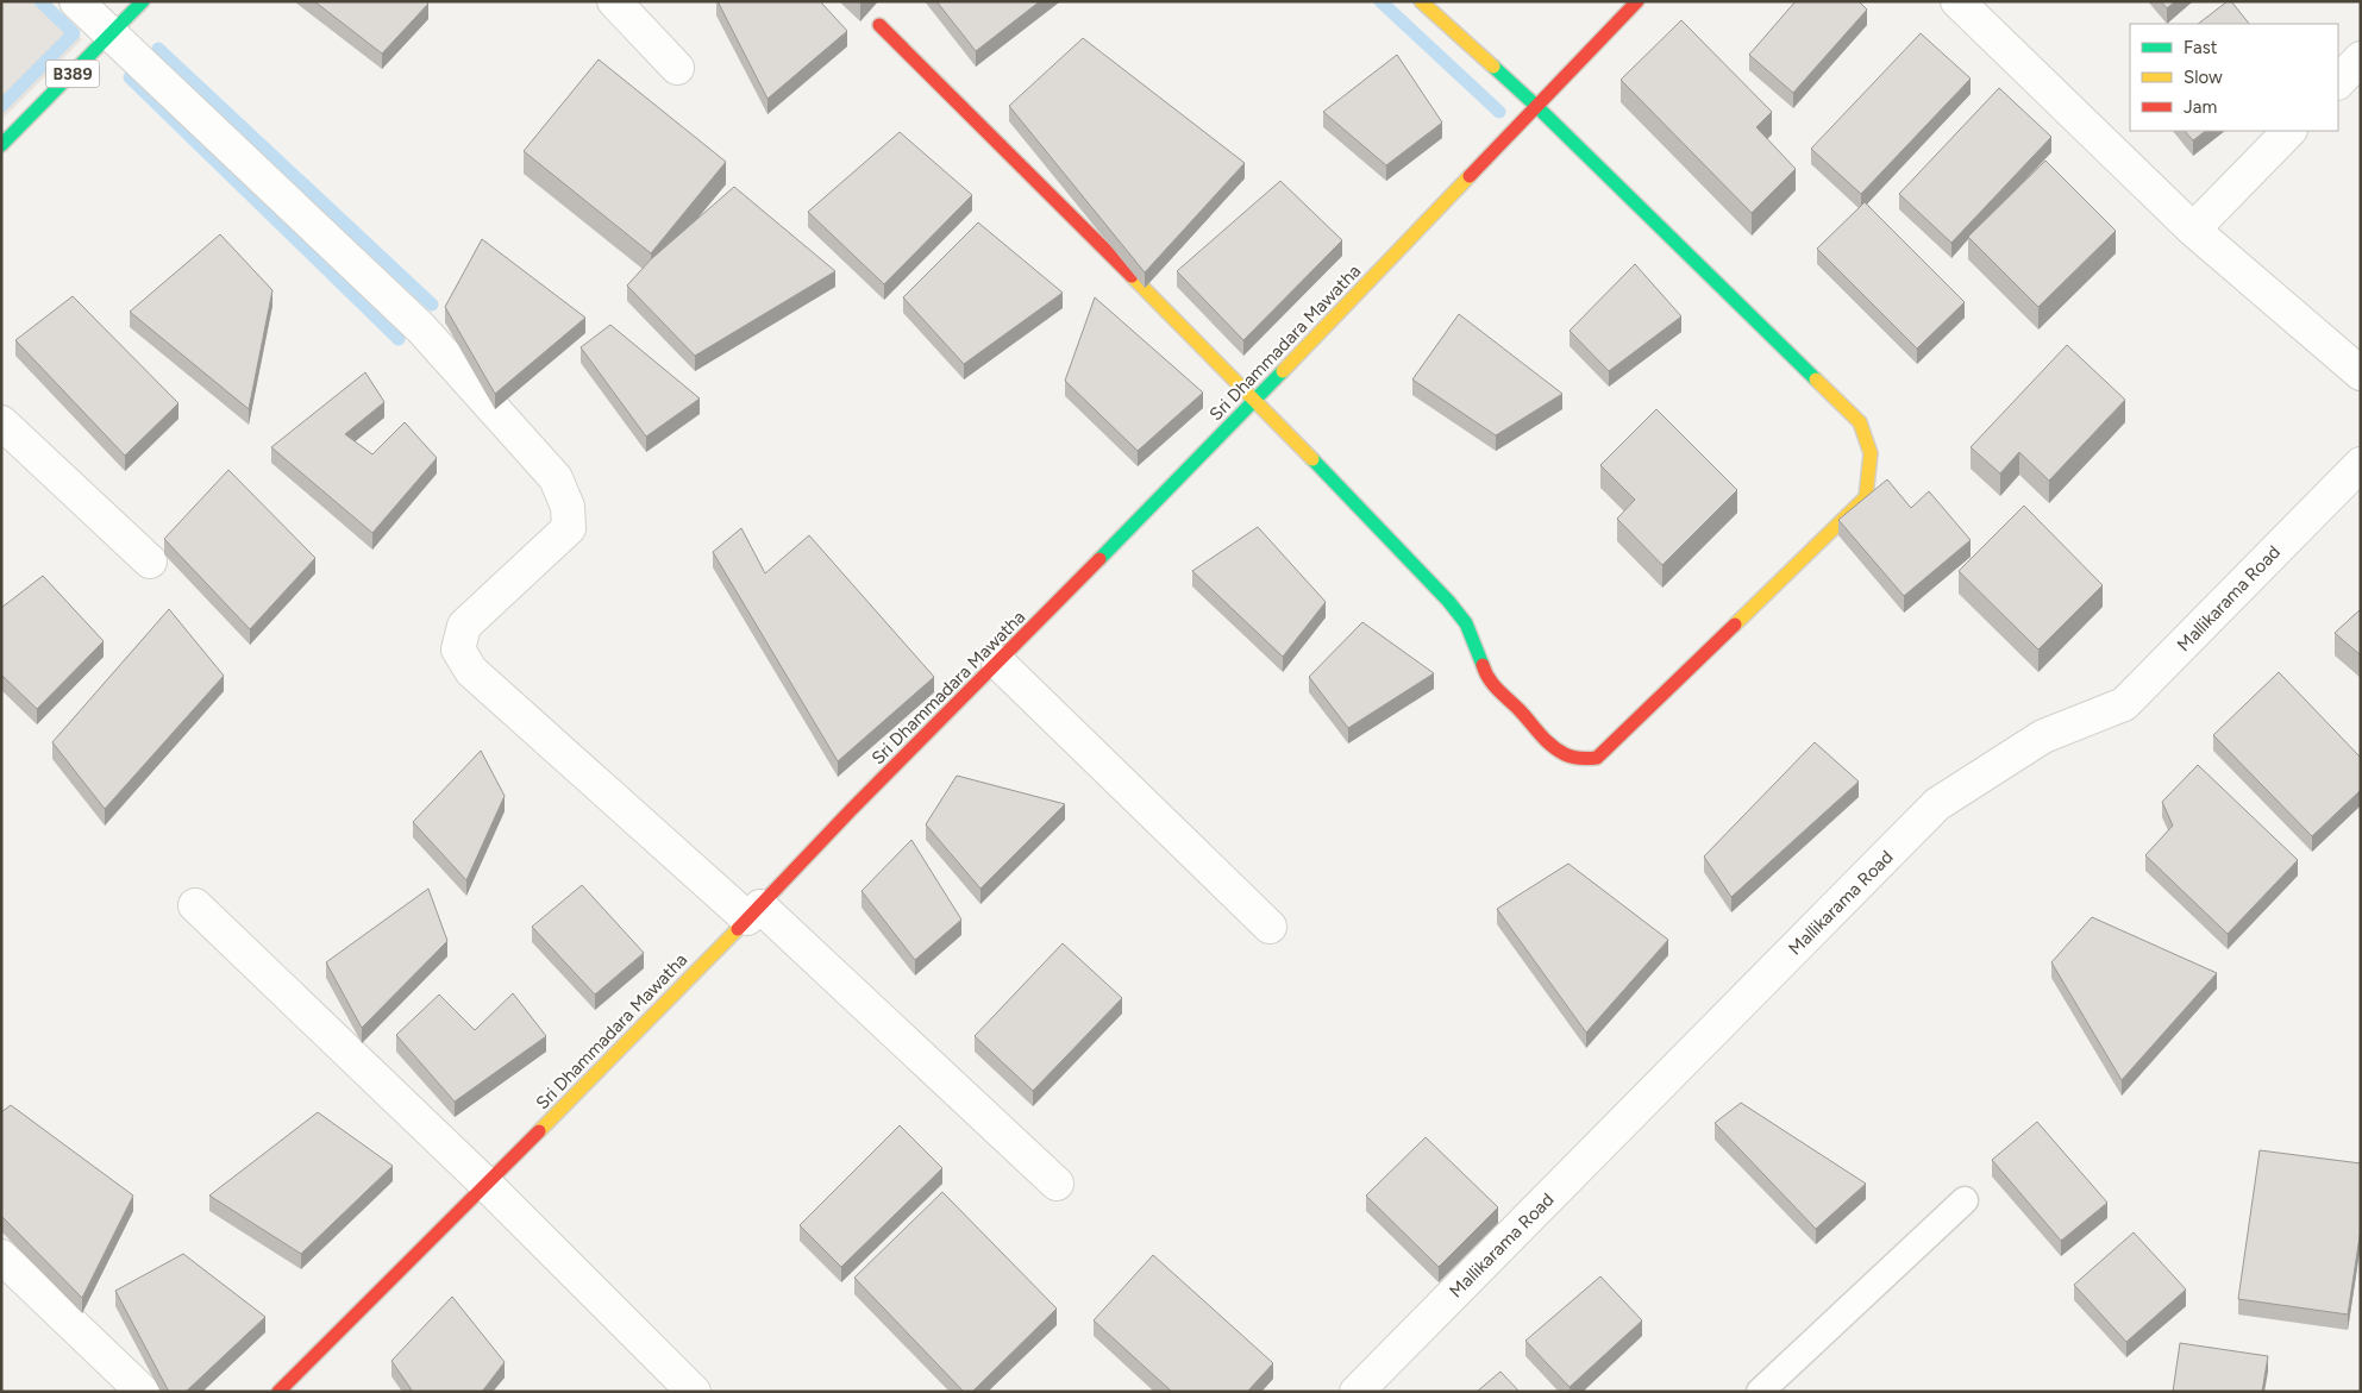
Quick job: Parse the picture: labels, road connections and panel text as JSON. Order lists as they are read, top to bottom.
{
  "streets": {
    "street": ["B389", "Sri Dhammadara Mawatha", "Mallikarama Road"]
  },
  "legend": ["Fast", "Slow", "Jam"]
}
